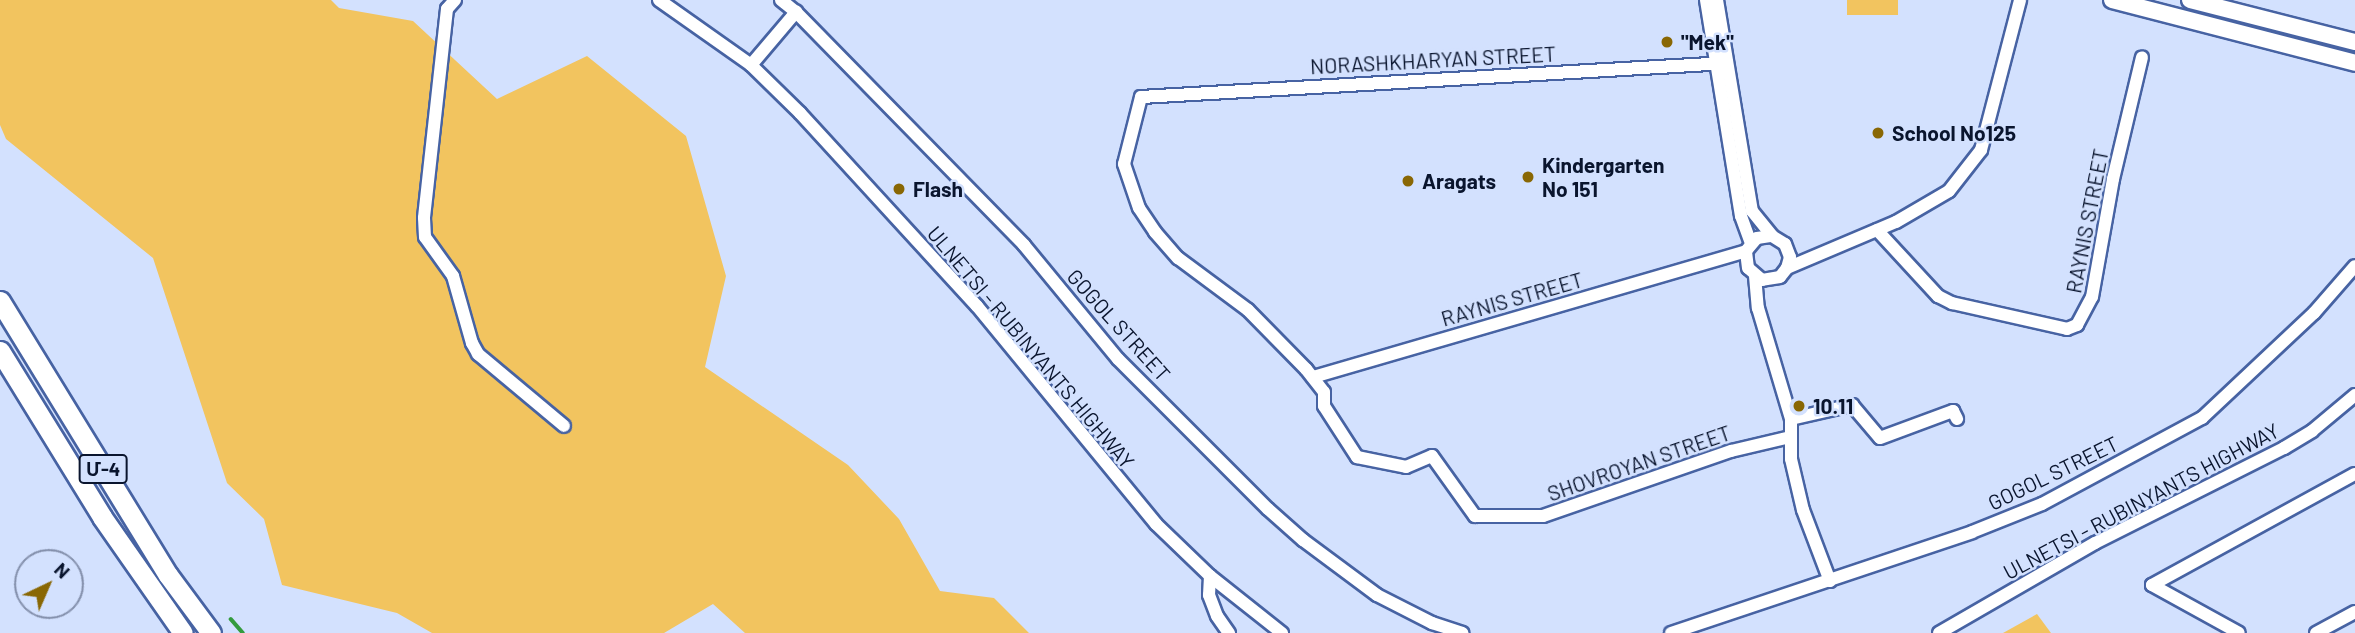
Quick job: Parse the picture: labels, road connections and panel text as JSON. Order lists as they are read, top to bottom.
{
  "streets": {
    "highway": ["Մ-4"],
    "street": [
      "NORASHKHARYAN STREET",
      "RAYNIS STREET",
      "GOGOL STREET",
      "ULNETSI - RUBINYANTS HIGHWAY",
      "SHOVROYAN STREET"
    ]
  },
  "crossings": [
    ["NORASHKHARYAN STREET", "SHOVROYAN STREET"],
    ["RAYNIS STREET", "SHOVROYAN STREET"]
  ],
  "places": [
    "\"Mek\"",
    "School No125",
    "Kindergarten No 151",
    "Aragats",
    "Flash",
    "10.11"
  ],
  "north": "top right"
}
